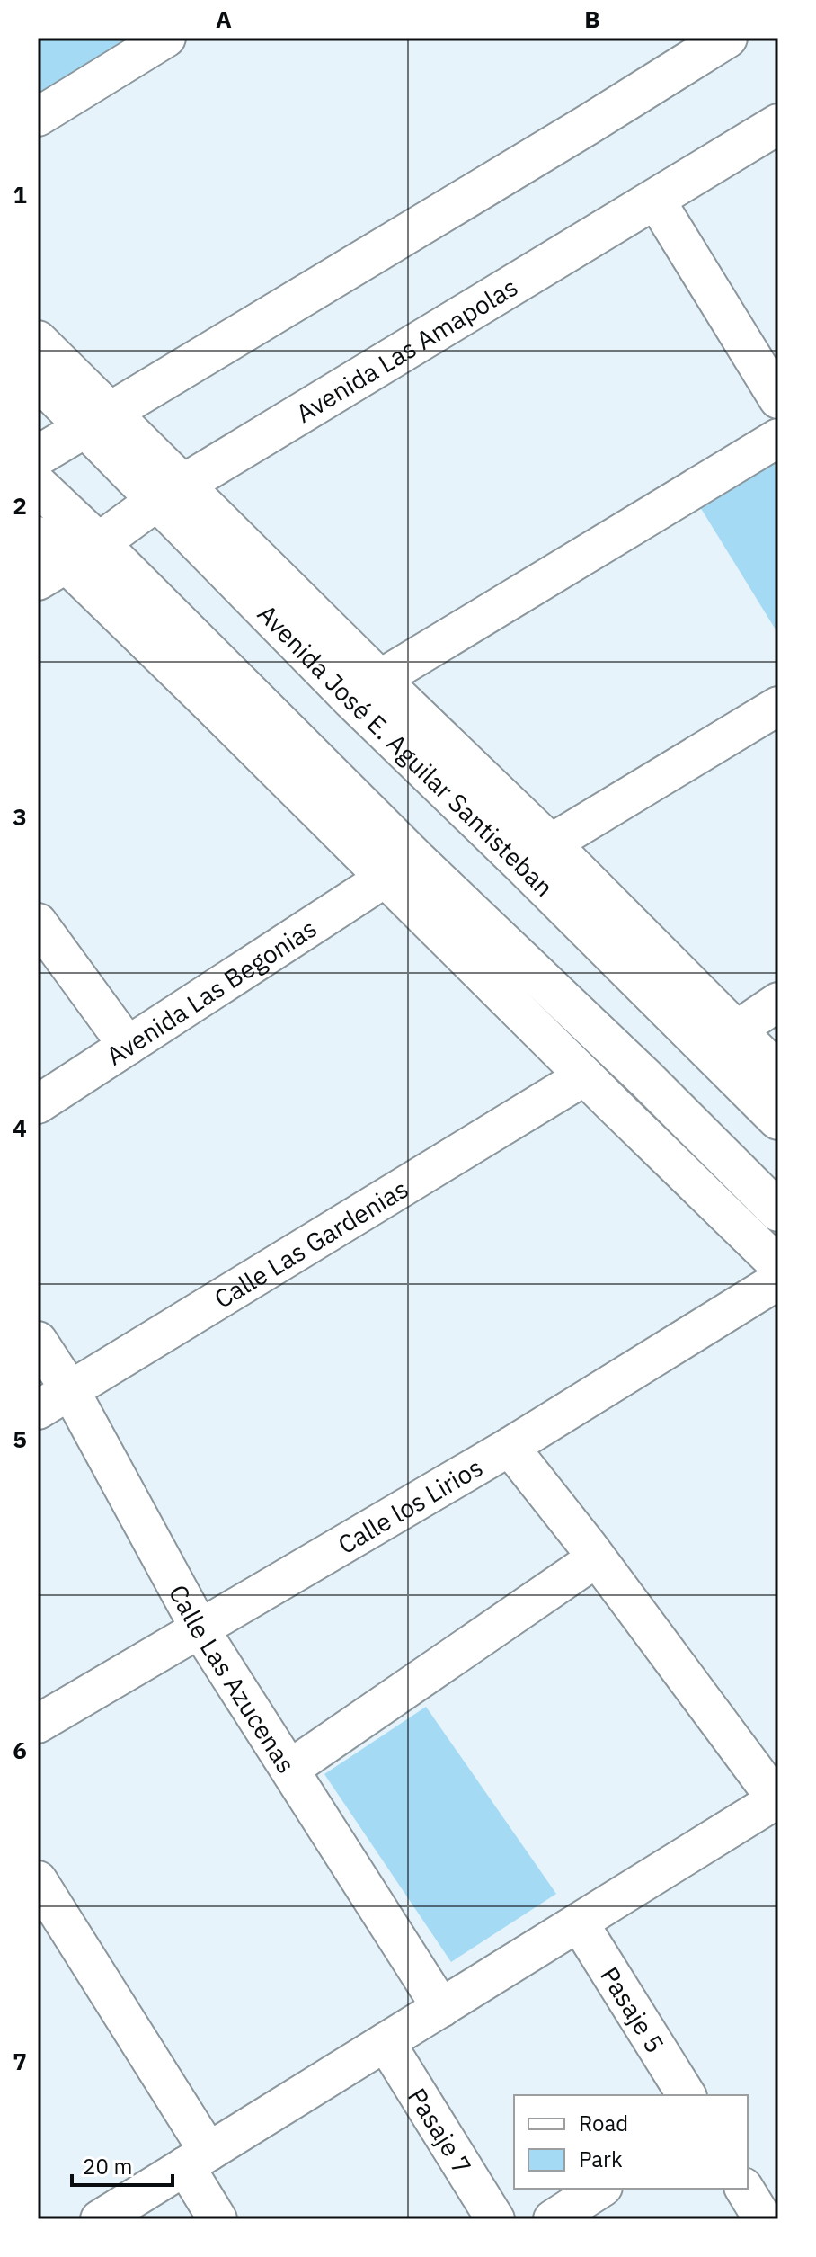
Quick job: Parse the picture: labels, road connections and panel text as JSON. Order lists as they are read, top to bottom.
{
  "streets": {
    "main road": ["Avenida Las Amapolas", "Avenida José E. Aguilar Santisteban"],
    "street": [
      "Avenida Las Begonias",
      "Calle Las Gardenias",
      "Calle los Lirios",
      "Calle Las Azucenas",
      "Pasaje 5",
      "Pasaje 7"
    ]
  },
  "crossings": [
    ["Avenida Las Amapolas", "Avenida José E. Aguilar Santisteban"],
    ["Calle Las Gardenias", "Calle Las Azucenas"],
    ["Calle los Lirios", "Calle Las Azucenas"]
  ],
  "legend": ["Road", "Park"],
  "scale_bar": "20 m",
  "grid": {
    "columns": ["A", "B"],
    "rows": [
      "1",
      "2",
      "3",
      "4",
      "5",
      "6",
      "7"
    ]
  }
}
